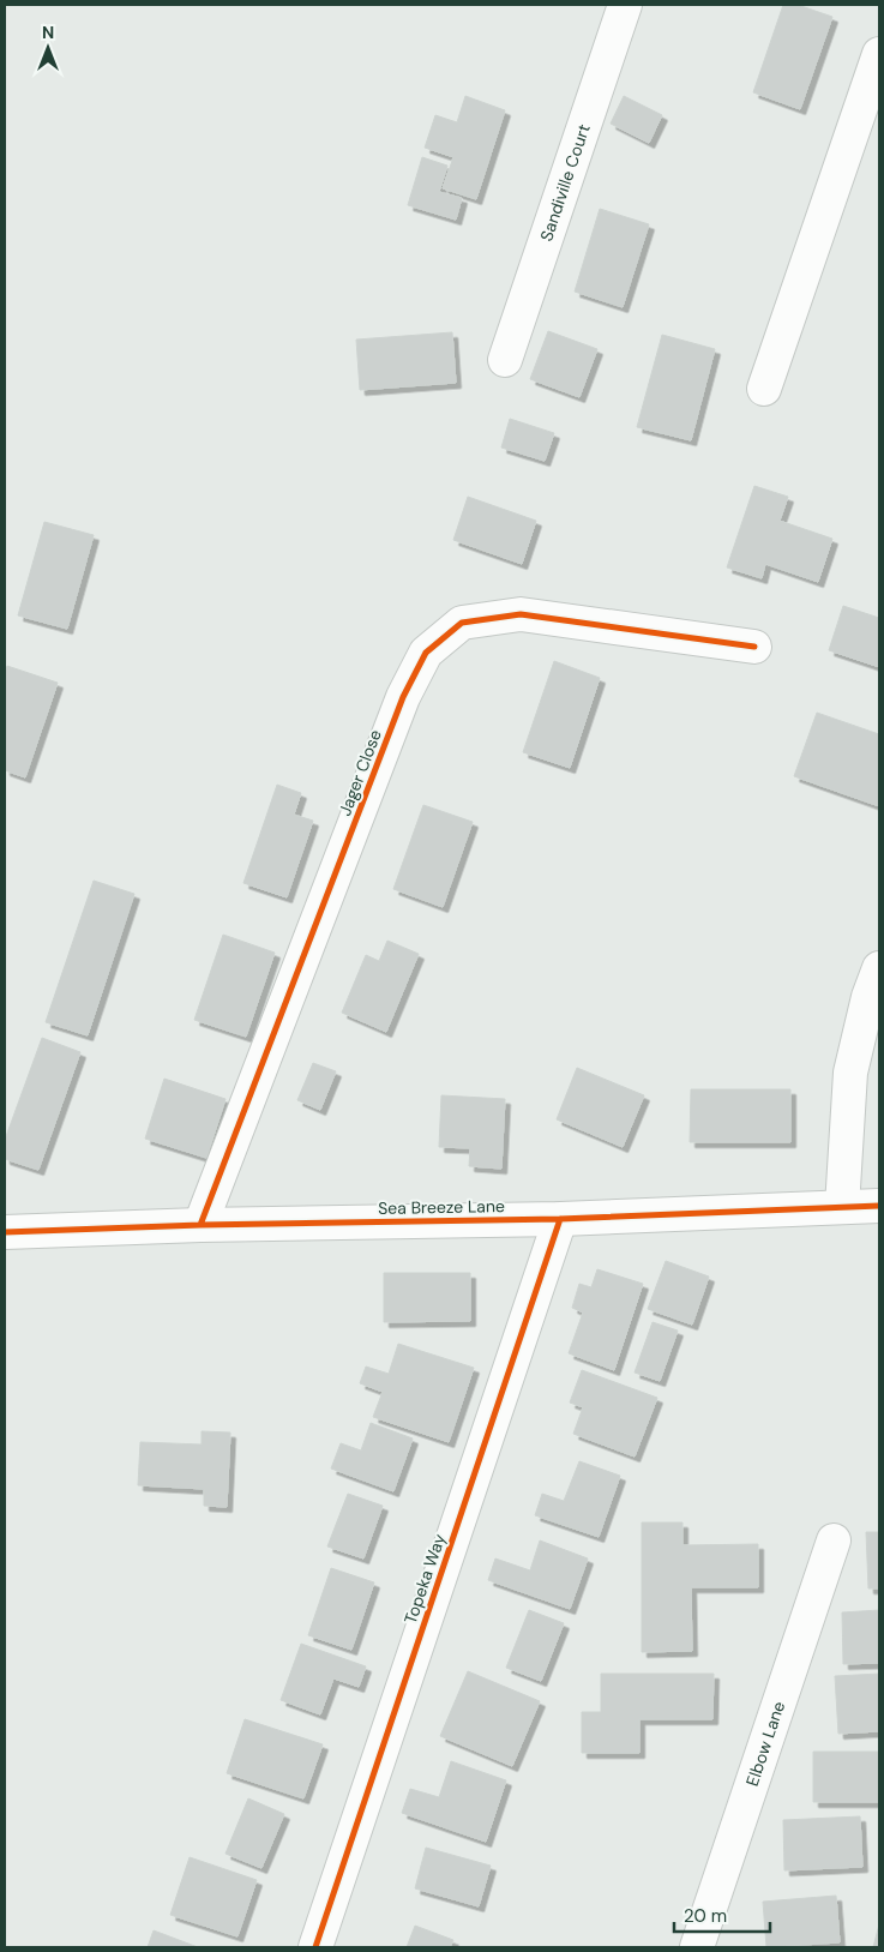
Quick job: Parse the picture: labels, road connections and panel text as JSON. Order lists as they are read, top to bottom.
{
  "streets": {
    "street": [
      "Sandiville Court",
      "Jager Close",
      "Sea Breeze Lane",
      "Topeka Way",
      "Elbow Lane"
    ]
  },
  "crossings": [
    ["Jager Close", "Sea Breeze Lane"],
    ["Sea Breeze Lane", "Topeka Way"]
  ],
  "scale_bar": "20 m",
  "north": "top"
}
